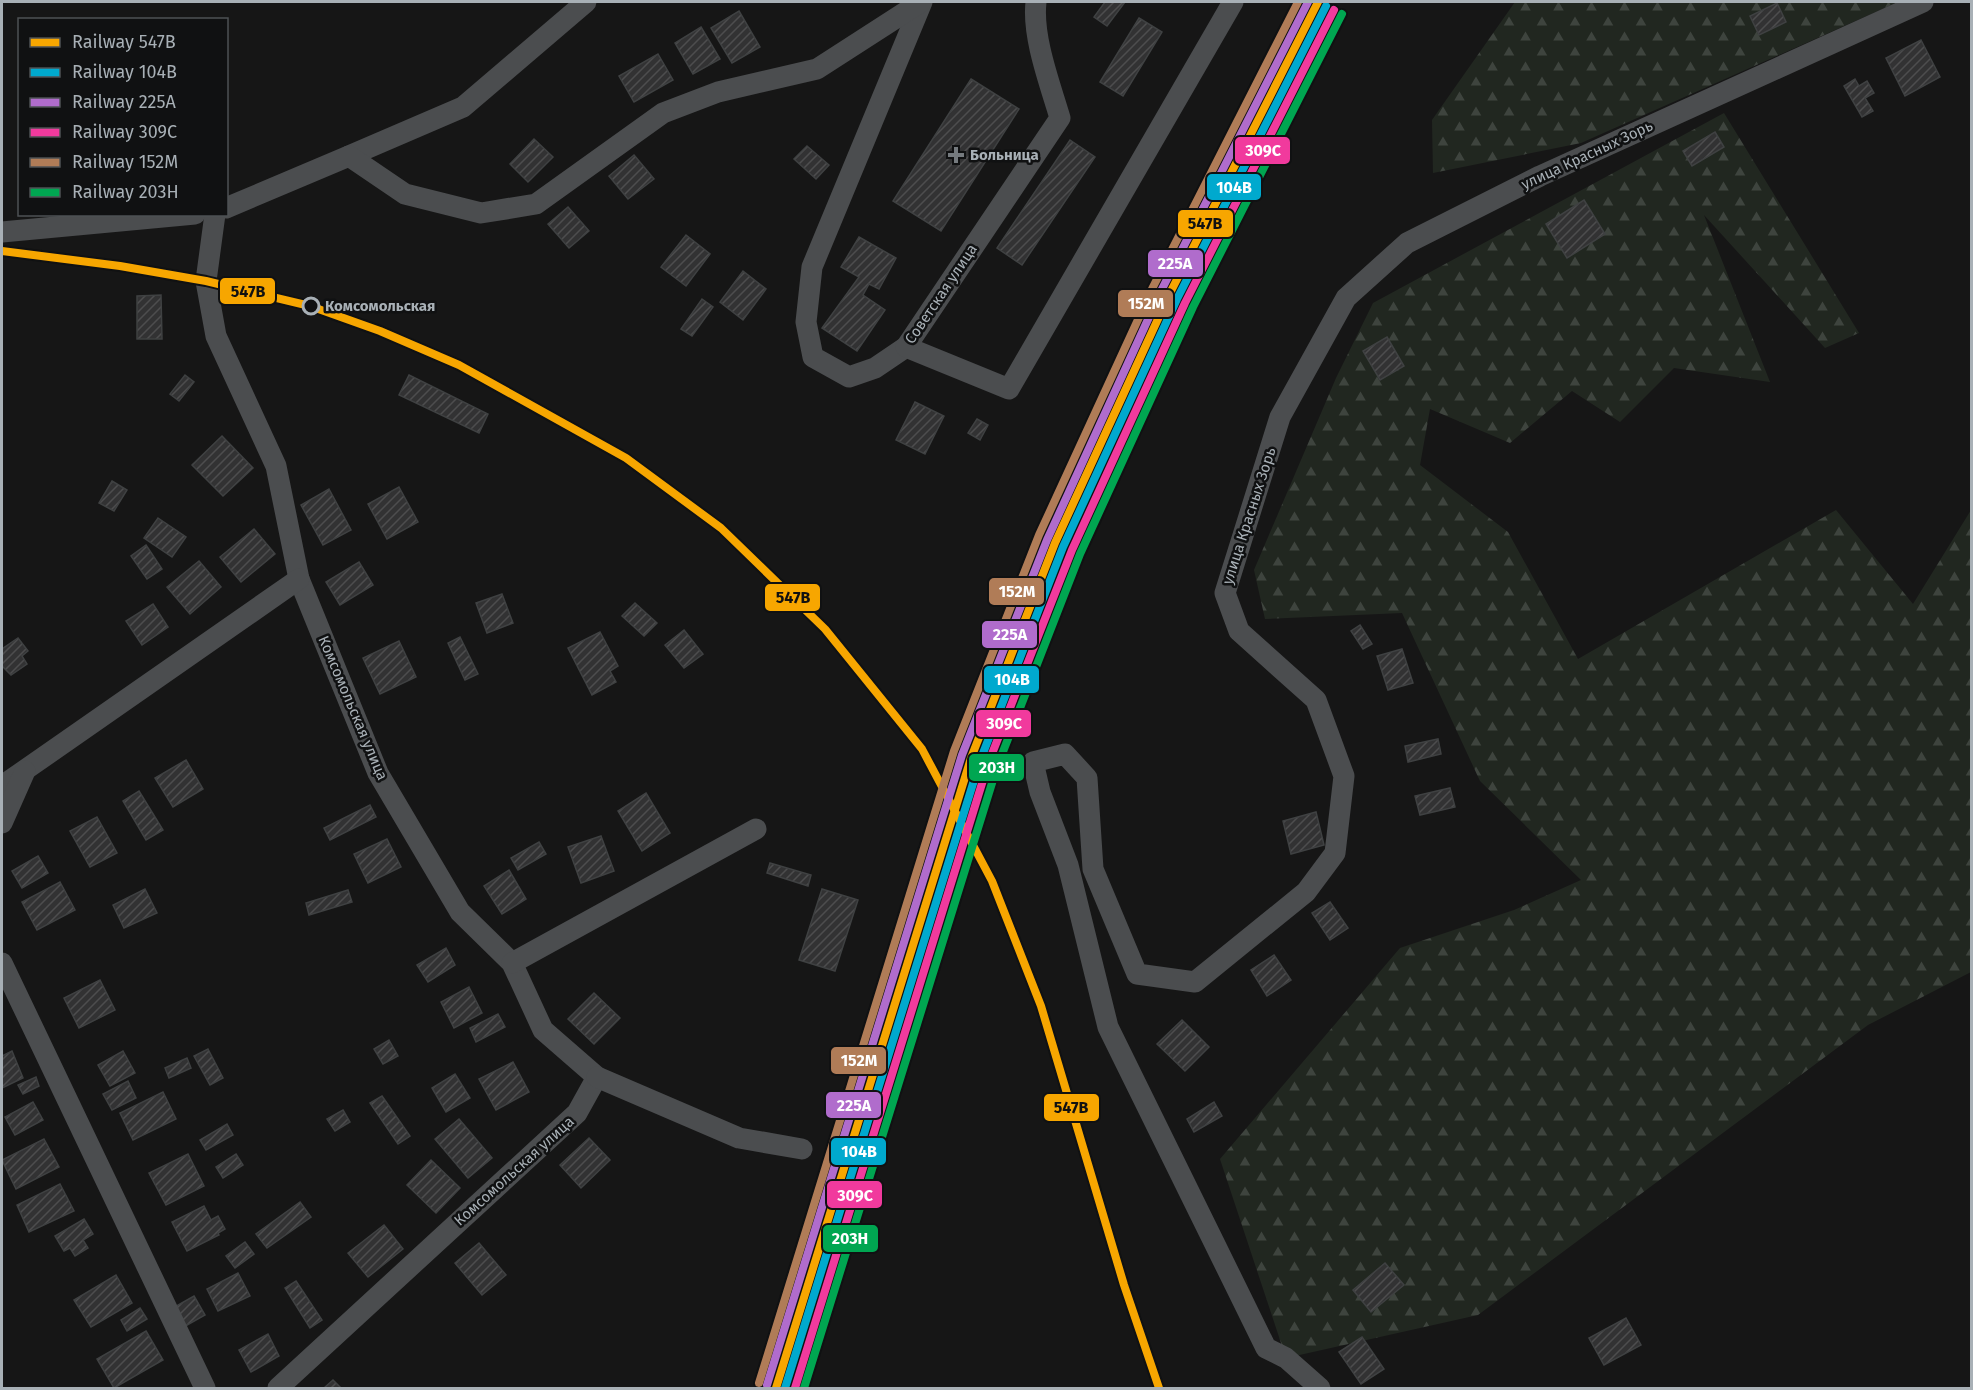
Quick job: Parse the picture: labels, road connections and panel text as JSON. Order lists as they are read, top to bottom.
{
  "streets": {
    "street": ["улица Красных Зорь", "Советская улица", "Комсомольская улица"]
  },
  "places": {
    "health": ["Больница"],
    "other": ["Комсомольская"]
  },
  "lines": [
    "rail line 547В",
    "rail line 225А",
    "rail line 152М",
    "rail line 104В",
    "rail line 309С",
    "rail line 203Н"
  ],
  "legend": [
    "Railway 547В",
    "Railway 104В",
    "Railway 225А",
    "Railway 309С",
    "Railway 152М",
    "Railway 203Н"
  ]
}
